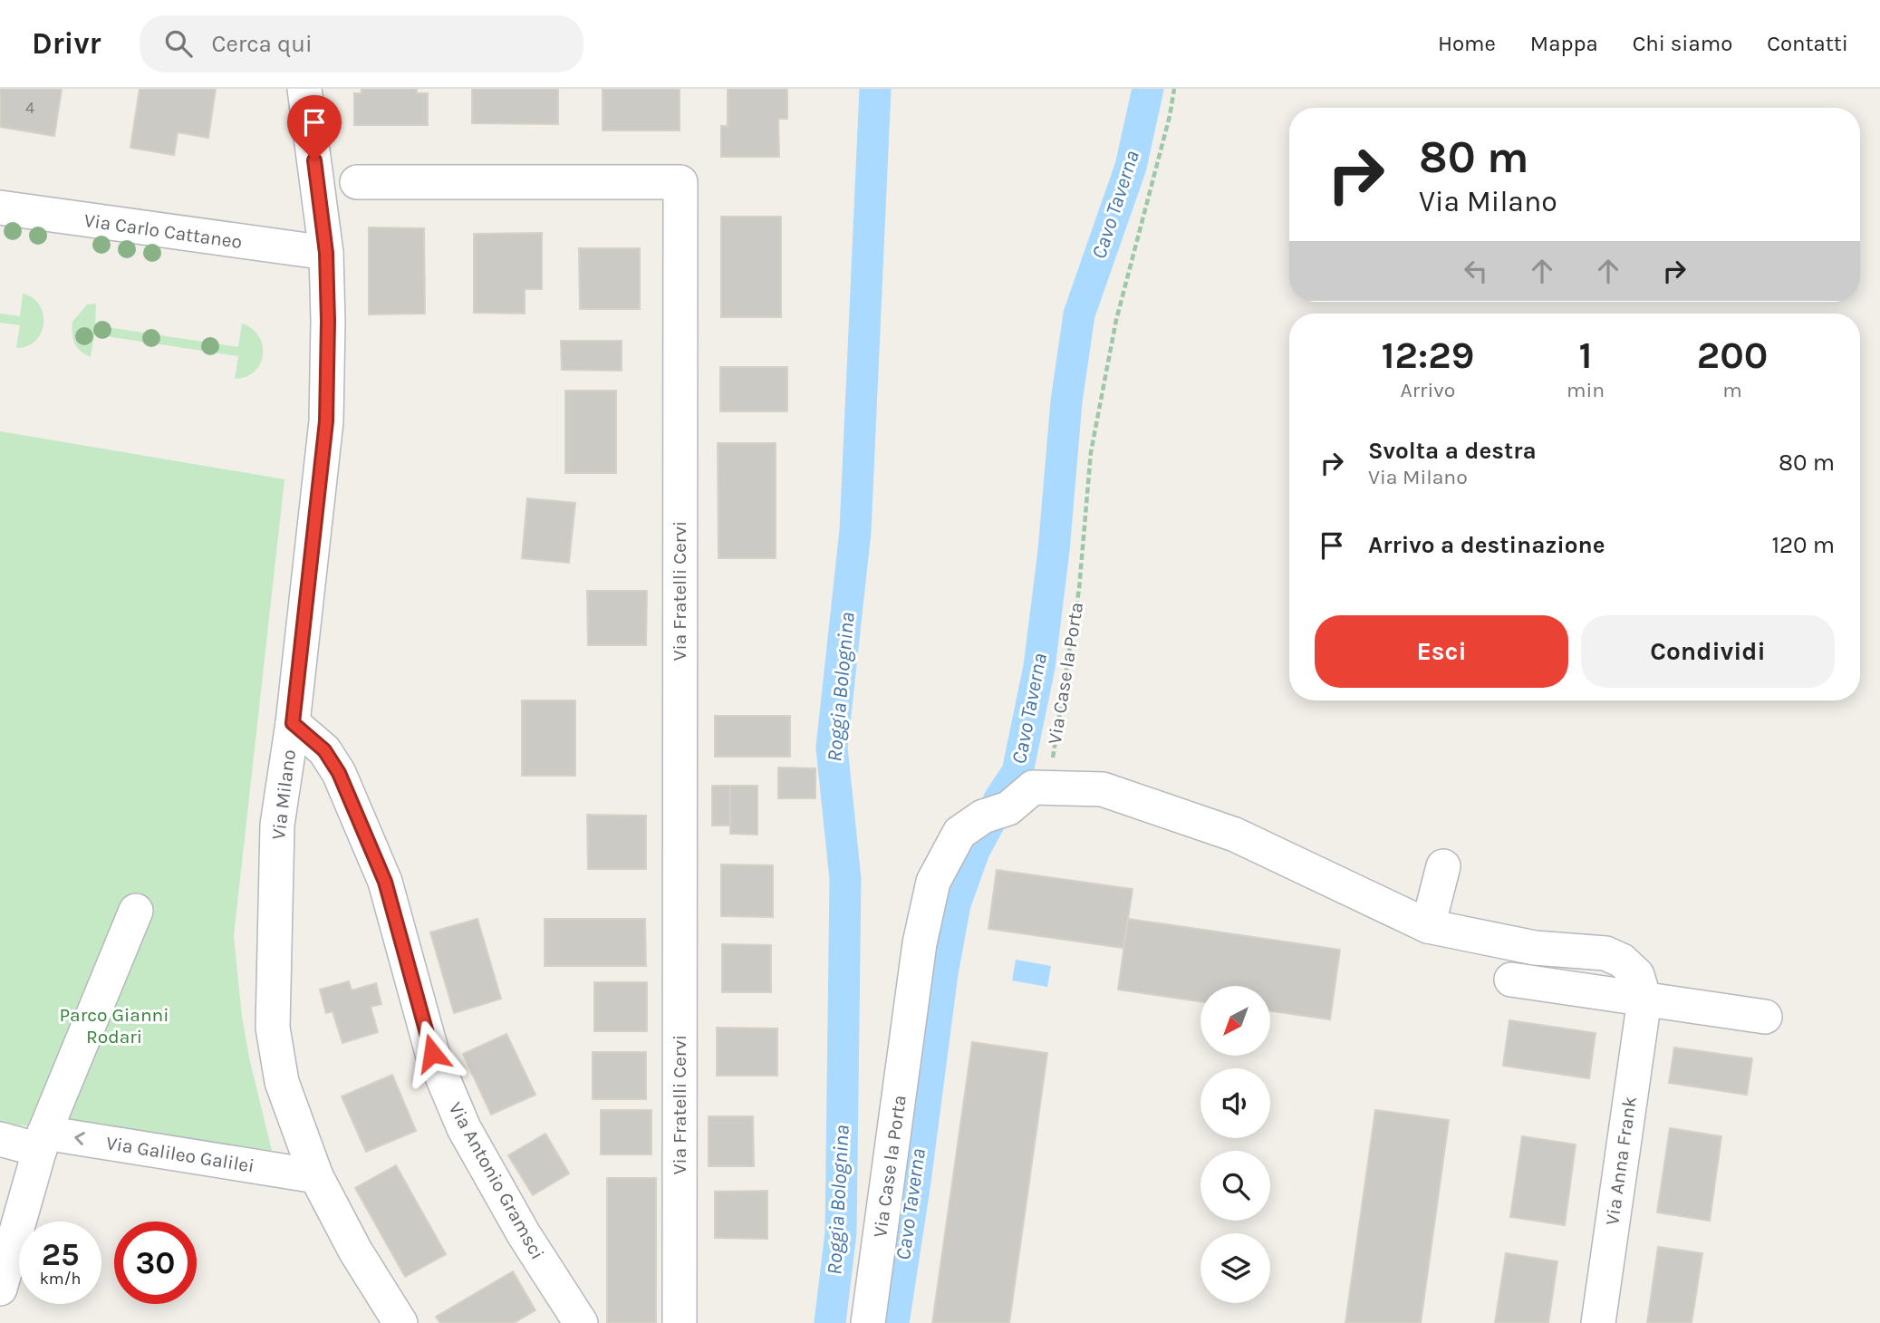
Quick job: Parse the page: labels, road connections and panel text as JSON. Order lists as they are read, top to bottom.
{
  "streets": {
    "street": [
      "Via Carlo Cattaneo",
      "Via Fratelli Cervi",
      "Via Case la Porta",
      "Via Milano",
      "Via Galileo Galilei",
      "Via Anna Frank",
      "Via Antonio Gramsci"
    ]
  },
  "crossings": [
    ["Via Carlo Cattaneo", "Via Milano"],
    ["Via Milano", "Via Galileo Galilei"],
    ["Via Milano", "Via Antonio Gramsci"]
  ],
  "one_way": ["Via Galileo Galilei"],
  "water": ["Cavo Taverna", "Roggia Bolognina"],
  "parks": ["Parco Gianni Rodari"],
  "house_numbers": ["4"],
  "north": "bottom left",
  "page": {
    "header": "Drivr",
    "search": "Cerca qui",
    "nav": [
      "Home",
      "Mappa",
      "Chi siamo",
      "Contatti"
    ],
    "turn": ["80 m", "Via Milano"],
    "eta": [
      "12:29",
      "Arrivo",
      "1",
      "min",
      "200",
      "m"
    ],
    "list": [
      {
        "name": "Svolta a destra",
        "note": "Via Milano",
        "value": "80 m"
      },
      {
        "name": "Arrivo a destinazione",
        "value": "120 m"
      }
    ],
    "buttons": ["Esci", "Condividi"],
    "speed": "25 km/h",
    "limit": "30"
  }
}
